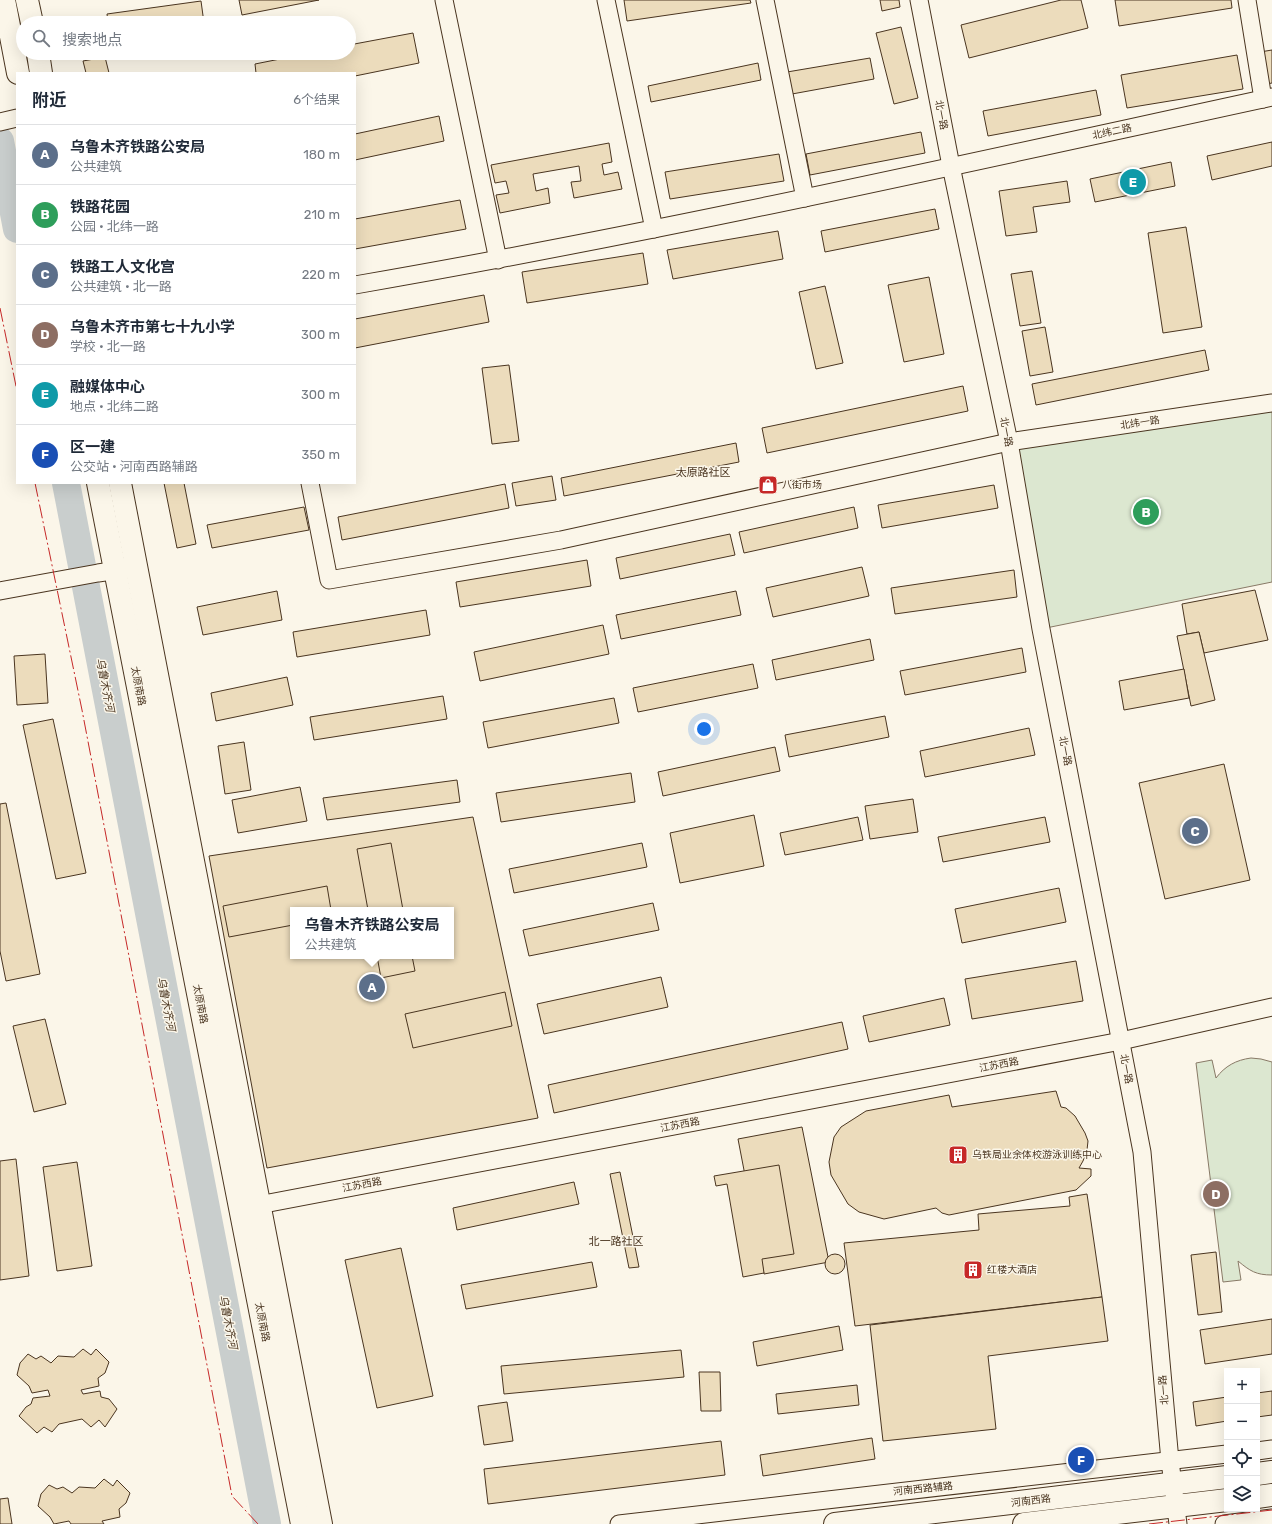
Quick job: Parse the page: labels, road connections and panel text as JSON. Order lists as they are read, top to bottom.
{
  "streets": {
    "main road": ["太原南路", "河南西路"],
    "street": [
      "北一路",
      "北纬二路",
      "北纬一路",
      "江苏西路",
      "河南西路辅路"
    ]
  },
  "crossings": [
    ["北一路", "北纬二路"],
    ["北一路", "北纬一路"],
    ["北一路", "江苏西路"],
    ["北一路", "河南西路辅路"],
    ["北一路", "河南西路"],
    ["太原南路", "江苏西路"]
  ],
  "districts": ["太原路社区", "北一路社区"],
  "water": ["乌鲁木齐河"],
  "places": {
    "shop": ["八街市场"],
    "building": ["乌铁局业余体校游泳训练中心", "红楼大酒店"]
  },
  "page": {
    "search": "搜索地点",
    "heading": ["附近", "6个结果"],
    "list": [
      {
        "mark": "A",
        "name": "乌鲁木齐铁路公安局",
        "note": "公共建筑",
        "value": "180 m"
      },
      {
        "mark": "B",
        "name": "铁路花园",
        "note": "公园 · 北纬一路",
        "value": "210 m"
      },
      {
        "mark": "C",
        "name": "铁路工人文化宫",
        "note": "公共建筑 · 北一路",
        "value": "220 m"
      },
      {
        "mark": "D",
        "name": "乌鲁木齐市第七十九小学",
        "note": "学校 · 北一路",
        "value": "300 m"
      },
      {
        "mark": "E",
        "name": "融媒体中心",
        "note": "地点 · 北纬二路",
        "value": "300 m"
      },
      {
        "mark": "F",
        "name": "区一建",
        "note": "公交站 · 河南西路辅路",
        "value": "350 m"
      }
    ],
    "pins": [
      "E",
      "B",
      "C",
      "A",
      "D",
      "F"
    ],
    "popup": ["乌鲁木齐铁路公安局", "公共建筑"],
    "map_buttons": ["+", "−"]
  }
}
